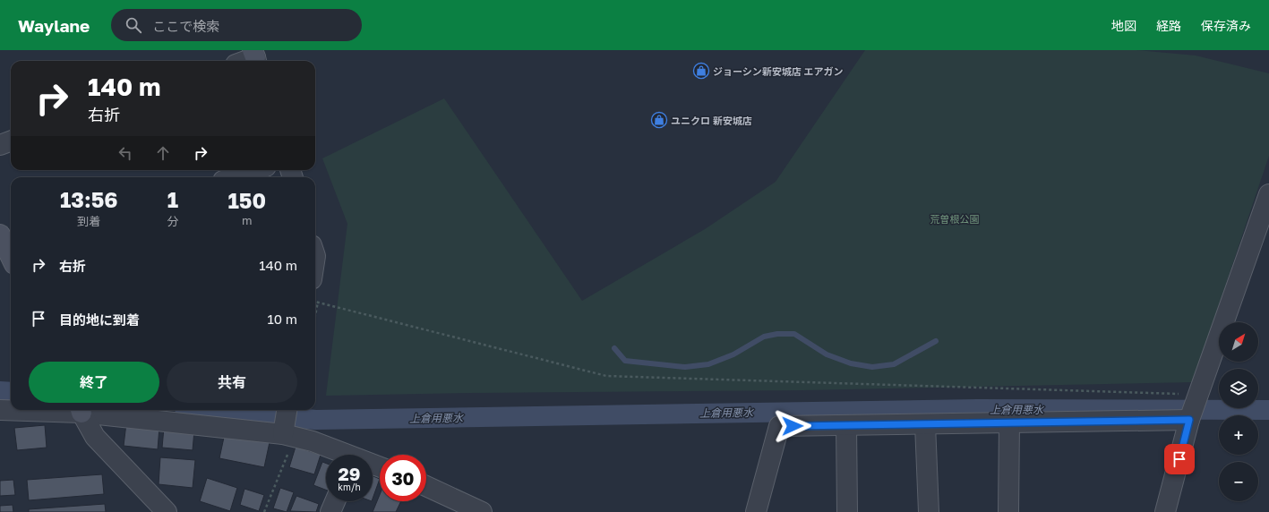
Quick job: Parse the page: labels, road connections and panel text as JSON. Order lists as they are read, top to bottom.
{
  "water": ["上倉用悪水"],
  "parks": ["荒曽根公園"],
  "places": {
    "shop": ["ジョーシン新安城店 エアガン", "ユニクロ 新安城店"]
  },
  "north": "top right",
  "page": {
    "header": "Waylane",
    "search": "ここで検索",
    "nav": ["地図", "経路", "保存済み"],
    "turn": ["140 m", "右折"],
    "eta": [
      "13:56",
      "到着",
      "1",
      "分",
      "150",
      "m"
    ],
    "list": [
      {
        "name": "右折",
        "value": "140 m"
      },
      {
        "name": "目的地に到着",
        "value": "10 m"
      }
    ],
    "map_buttons": ["+", "−"],
    "buttons": ["終了", "共有"],
    "speed": "29 km/h",
    "limit": "30"
  }
}
